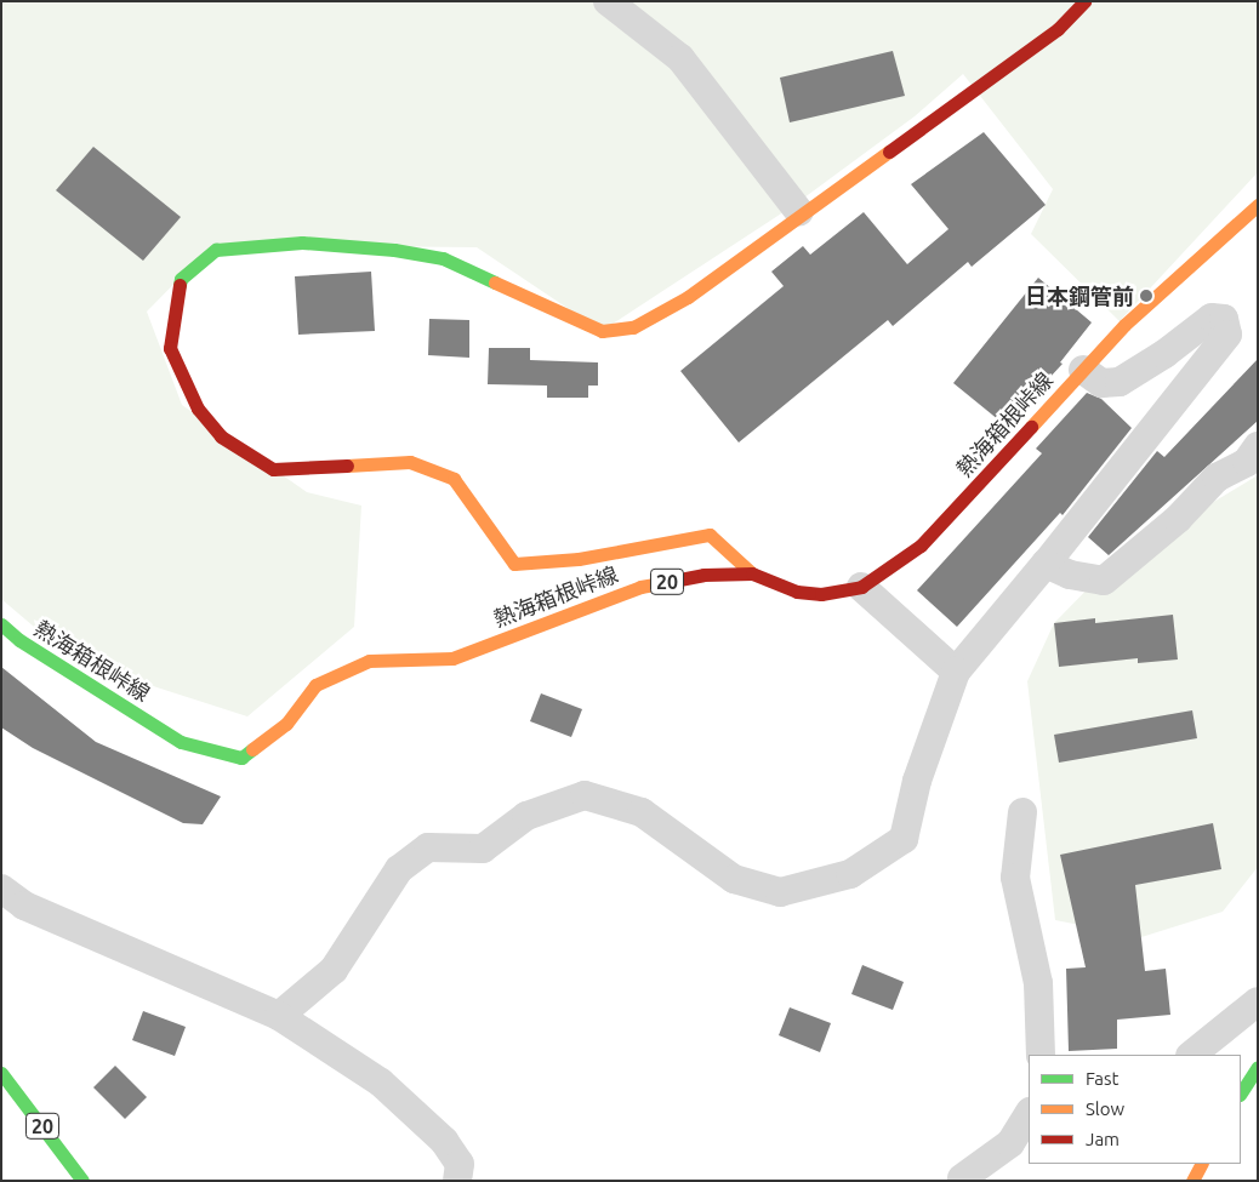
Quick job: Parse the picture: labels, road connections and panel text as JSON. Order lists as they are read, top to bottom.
{
  "streets": {
    "street": ["熱海箱根峠線", "20"]
  },
  "places": ["日本鋼管前"],
  "legend": ["Fast", "Slow", "Jam"]
}
